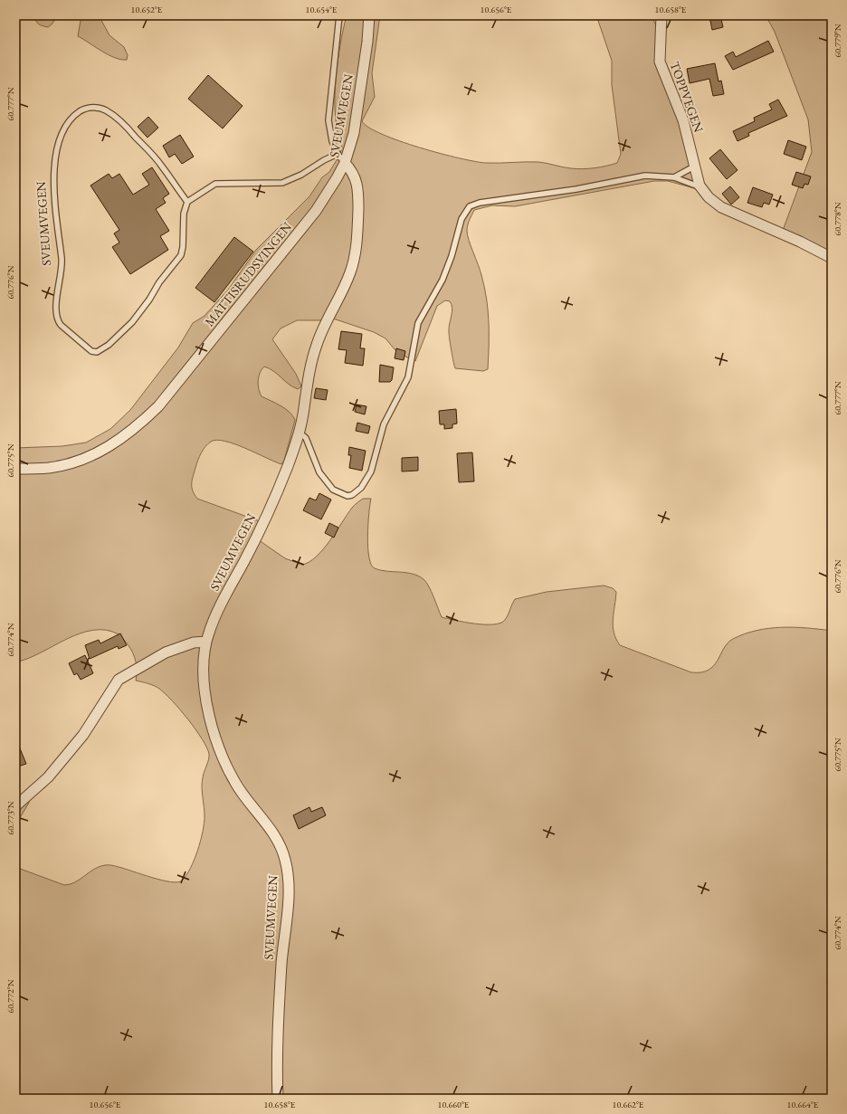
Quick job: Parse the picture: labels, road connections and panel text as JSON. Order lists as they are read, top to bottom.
{
  "streets": {
    "street": ["TOPPVEGEN", "SVEUMVEGEN", "MATTISRUDSVINGEN"]
  },
  "crossings": [
    ["SVEUMVEGEN", "MATTISRUDSVINGEN"]
  ],
  "coordinates": [
    "10.652°E",
    "10.654°E",
    "10.656°E",
    "10.658°E",
    "60.779°N",
    "60.777°N",
    "60.778°N",
    "60.776°N",
    "60.775°N",
    "60.774°N",
    "60.773°N",
    "60.772°N",
    "10.660°E",
    "10.662°E",
    "10.664°E"
  ]
}
